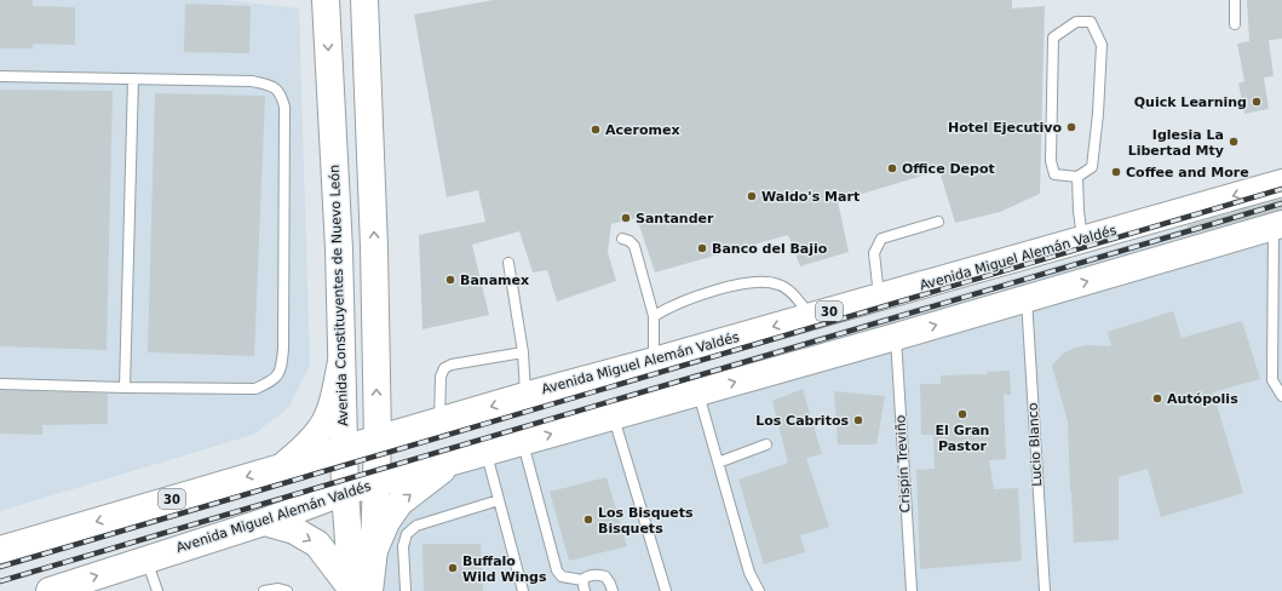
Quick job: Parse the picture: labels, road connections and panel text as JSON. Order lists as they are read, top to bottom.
{
  "streets": {
    "main road": ["Avenida Miguel Alemán Valdés", "Avenida Constituyentes de Nuevo León", "30"],
    "lane": ["Lucio Blanco", "Crispín Treviño"]
  },
  "crossings": [
    ["Avenida Miguel Alemán Valdés", "Avenida Constituyentes de Nuevo León"],
    ["Avenida Miguel Alemán Valdés", "Lucio Blanco"],
    ["Avenida Miguel Alemán Valdés", "Crispín Treviño"]
  ],
  "places": [
    "Quick Learning",
    "Hotel Ejecutivo",
    "Aceromex",
    "Iglesia La Libertad Mty",
    "Office Depot",
    "Coffee and More",
    "Waldo's Mart",
    "Santander",
    "Banco del Bajio",
    "Banamex",
    "Autópolis",
    "El Gran Pastor",
    "Los Cabritos",
    "Los Bisquets Bisquets",
    "Buffalo Wild Wings"
  ]
}
